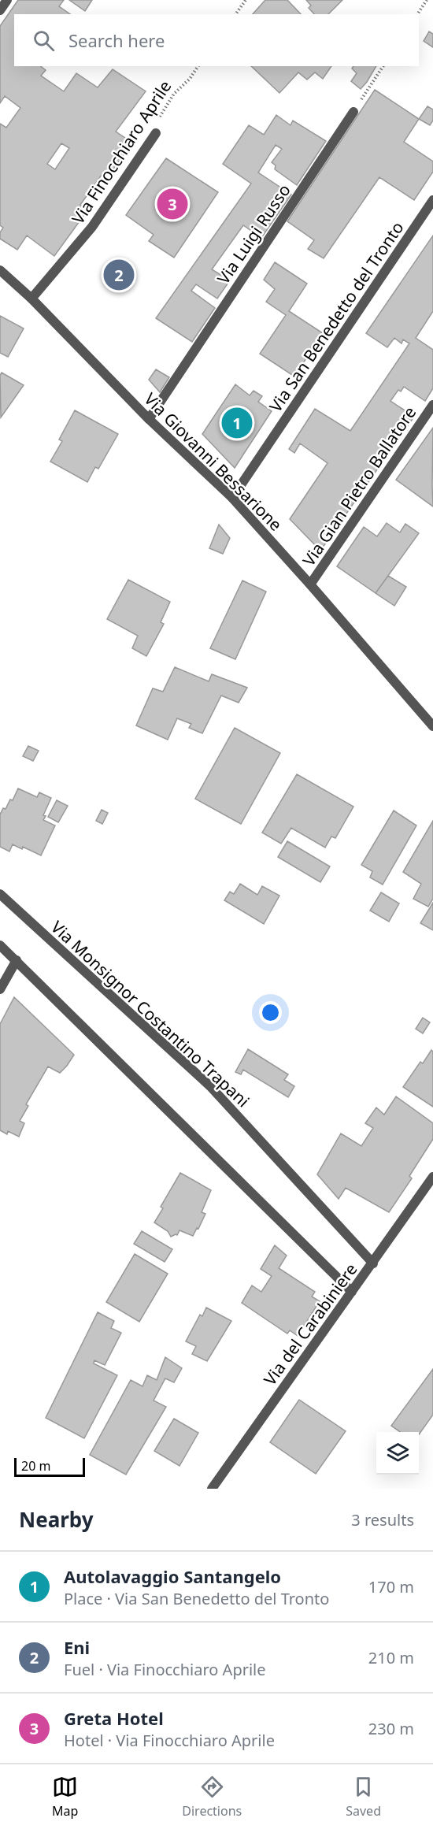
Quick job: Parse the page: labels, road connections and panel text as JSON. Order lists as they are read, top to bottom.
{
  "streets": {
    "street": [
      "Via Finocchiaro Aprile",
      "Via Luigi Russo",
      "Via San Benedetto del Tronto",
      "Via Giovanni Bessarione",
      "Via Gian Pietro Ballatore",
      "Via Monsignor Costantino Trapani",
      "Via del Carabiniere"
    ]
  },
  "crossings": [
    ["Via Finocchiaro Aprile", "Via Giovanni Bessarione"],
    ["Via Luigi Russo", "Via Giovanni Bessarione"],
    ["Via San Benedetto del Tronto", "Via Giovanni Bessarione"],
    ["Via Giovanni Bessarione", "Via Gian Pietro Ballatore"],
    ["Via Monsignor Costantino Trapani", "Via del Carabiniere"]
  ],
  "scale_bar": "20 m",
  "page": {
    "search": "Search here",
    "pins": ["3", "2", "1"],
    "scale": "20 m",
    "heading": ["Nearby", "3 results"],
    "list": [
      {
        "mark": "1",
        "name": "Autolavaggio Santangelo",
        "note": "Place · Via San Benedetto del Tronto",
        "value": "170 m"
      },
      {
        "mark": "2",
        "name": "Eni",
        "note": "Fuel · Via Finocchiaro Aprile",
        "value": "210 m"
      },
      {
        "mark": "3",
        "name": "Greta Hotel",
        "note": "Hotel · Via Finocchiaro Aprile",
        "value": "230 m"
      }
    ],
    "nav": ["Map", "Directions", "Saved"]
  }
}
